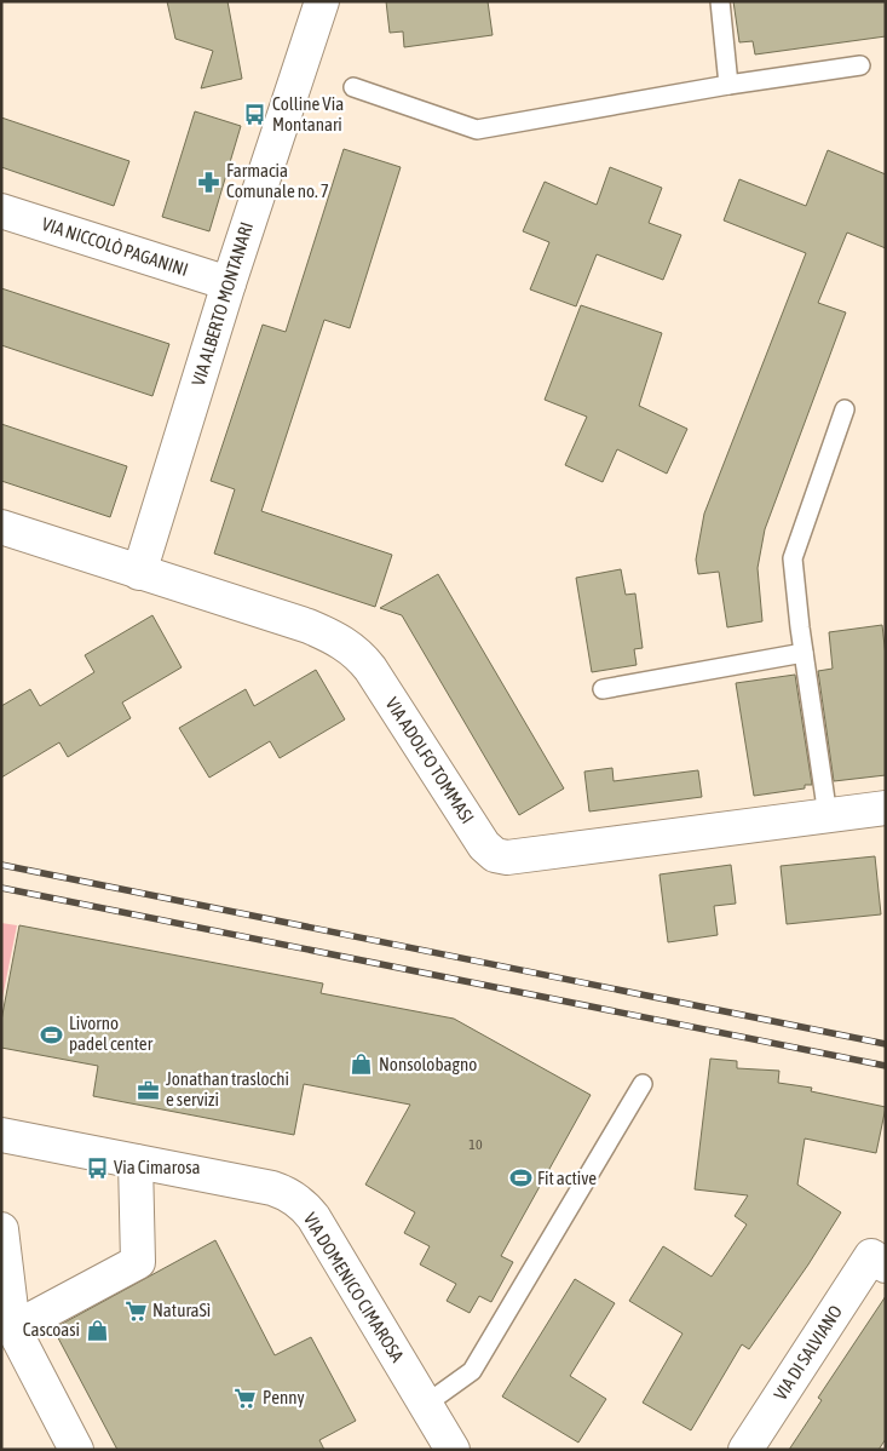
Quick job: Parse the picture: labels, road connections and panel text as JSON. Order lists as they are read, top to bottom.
{
  "streets": {
    "street": [
      "VIA NICCOLÒ PAGANINI",
      "VIA ALBERTO MONTANARI",
      "VIA ADOLFO TOMMASI",
      "VIA DOMENICO CIMAROSA",
      "VIA DI SALVIANO"
    ]
  },
  "crossings": [
    ["VIA NICCOLÒ PAGANINI", "VIA ALBERTO MONTANARI"],
    ["VIA ALBERTO MONTANARI", "VIA ADOLFO TOMMASI"]
  ],
  "places": {
    "bus stop": ["Colline Via Montanari", "Via Cimarosa"],
    "pharmacy": ["Farmacia Comunale no. 7"],
    "sports": ["Livorno padel center", "Fit active"],
    "shop": ["Nonsolobagno", "Cascoasi"],
    "office": ["Jonathan traslochi e servizi"],
    "supermarket": ["NaturaSì", "Penny"]
  },
  "house_numbers": ["10"]
}
